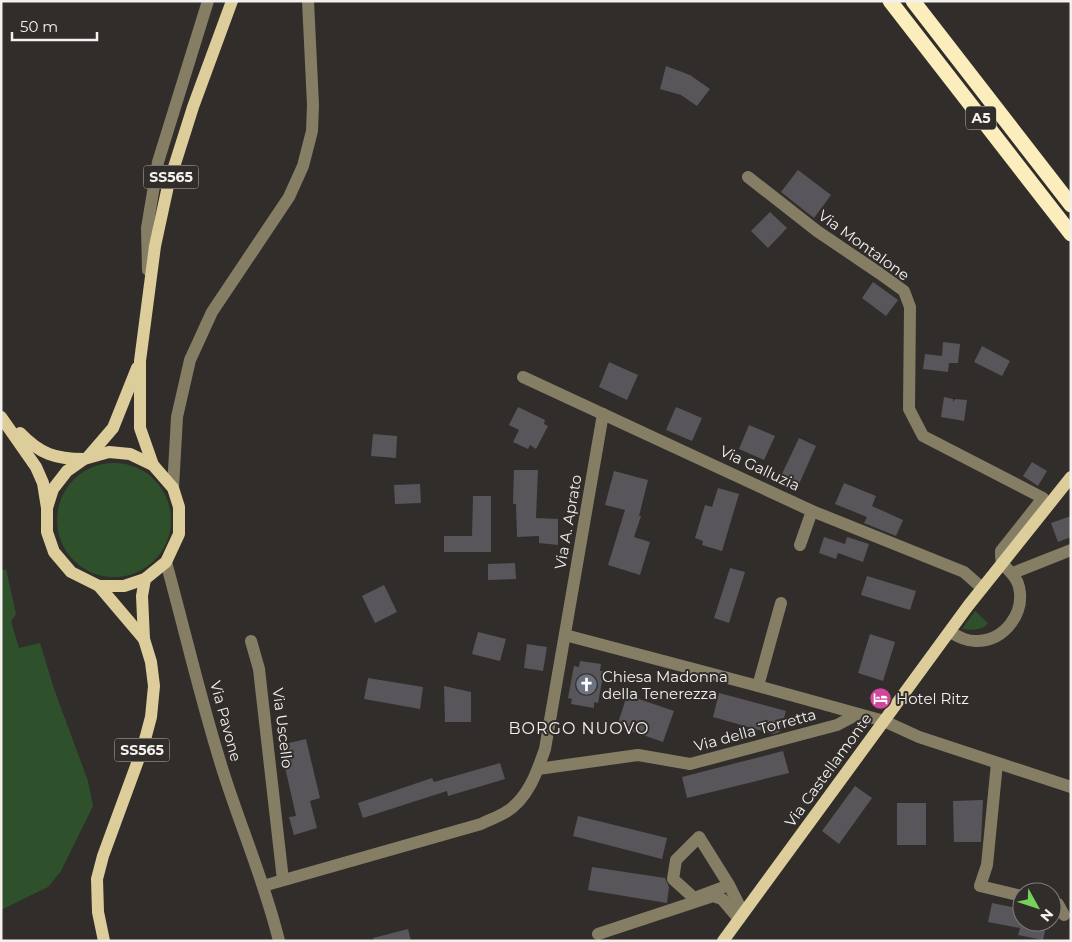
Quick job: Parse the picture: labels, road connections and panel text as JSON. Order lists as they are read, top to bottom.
{
  "streets": {
    "highway": ["A5"],
    "main road": ["SS565", "Via Castellamonte"],
    "street": [
      "Via Montalone",
      "Via Galluzia",
      "Via A. Aprato",
      "Via Pavone",
      "Via Uscello",
      "Via della Torretta"
    ]
  },
  "crossings": [
    ["SS565", "Via Pavone"],
    ["Via Montalone", "Via Castellamonte"],
    ["Via Galluzia", "Via A. Aprato"],
    ["Via Galluzia", "Via Castellamonte"],
    ["Via A. Aprato", "Via della Torretta"],
    ["Via della Torretta", "Via Castellamonte"]
  ],
  "districts": ["BORGO NUOVO"],
  "places": {
    "church": ["Chiesa Madonna della Tenerezza"],
    "hotel": ["Hotel Ritz"]
  },
  "scale_bar": "50 m",
  "north": "bottom right"
}
